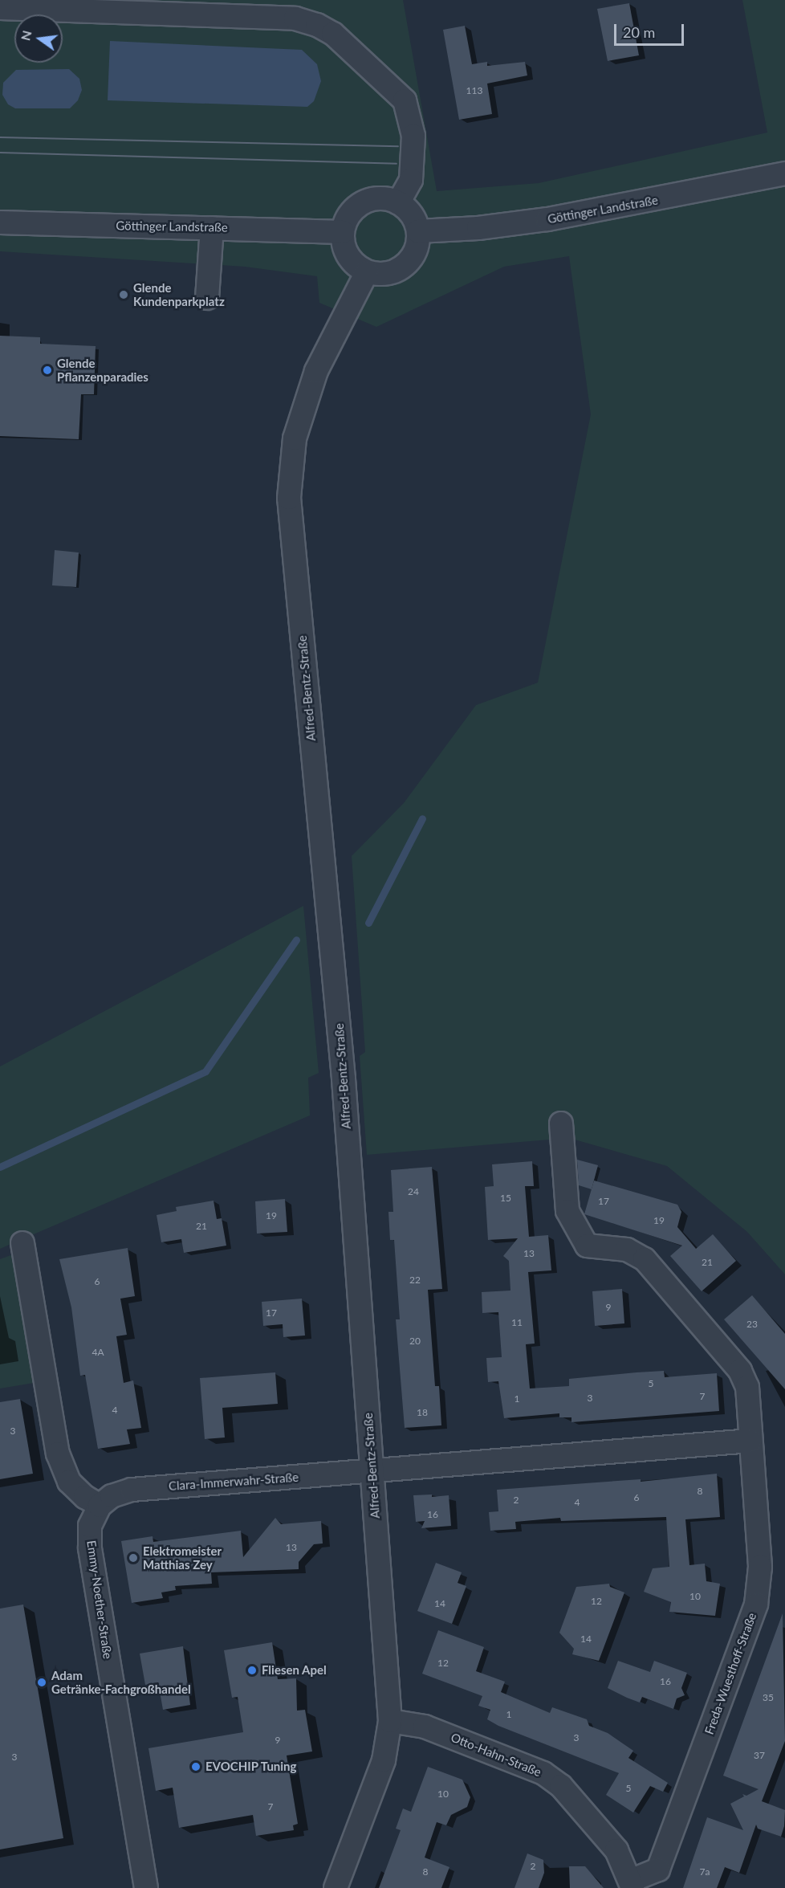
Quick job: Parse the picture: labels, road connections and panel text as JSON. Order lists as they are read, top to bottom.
{
  "streets": {
    "street": [
      "Göttinger Landstraße",
      "Alfred-Bentz-Straße",
      "Clara-Immerwahr-Straße",
      "Emmy-Noether-Straße",
      "Freda-Wuesthoff-Straße",
      "Otto-Hahn-Straße"
    ]
  },
  "crossings": [
    ["Göttinger Landstraße", "Alfred-Bentz-Straße"],
    ["Alfred-Bentz-Straße", "Clara-Immerwahr-Straße"],
    ["Alfred-Bentz-Straße", "Otto-Hahn-Straße"],
    ["Clara-Immerwahr-Straße", "Emmy-Noether-Straße"],
    ["Freda-Wuesthoff-Straße", "Otto-Hahn-Straße"]
  ],
  "places": [
    "Glende Kundenparkplatz",
    "Glende Pflanzenparadies",
    "Elektromeister Matthias Zey",
    "Fliesen Apel",
    "Adam Getränke-Fachgroßhandel",
    "EVOCHIP Tuning"
  ],
  "house_numbers": [
    "113",
    "24",
    "15",
    "17",
    "19",
    "19",
    "21",
    "13",
    "21",
    "22",
    "6",
    "9",
    "17",
    "11",
    "23",
    "20",
    "4A",
    "5",
    "7",
    "3",
    "1",
    "4",
    "18",
    "3",
    "8",
    "6",
    "2",
    "4",
    "16",
    "13",
    "10",
    "12",
    "14",
    "14",
    "12",
    "16",
    "35",
    "1",
    "3",
    "9",
    "37",
    "3",
    "5",
    "10",
    "7",
    "2",
    "8",
    "7a"
  ],
  "scale_bar": "20 m",
  "north": "left"
}
